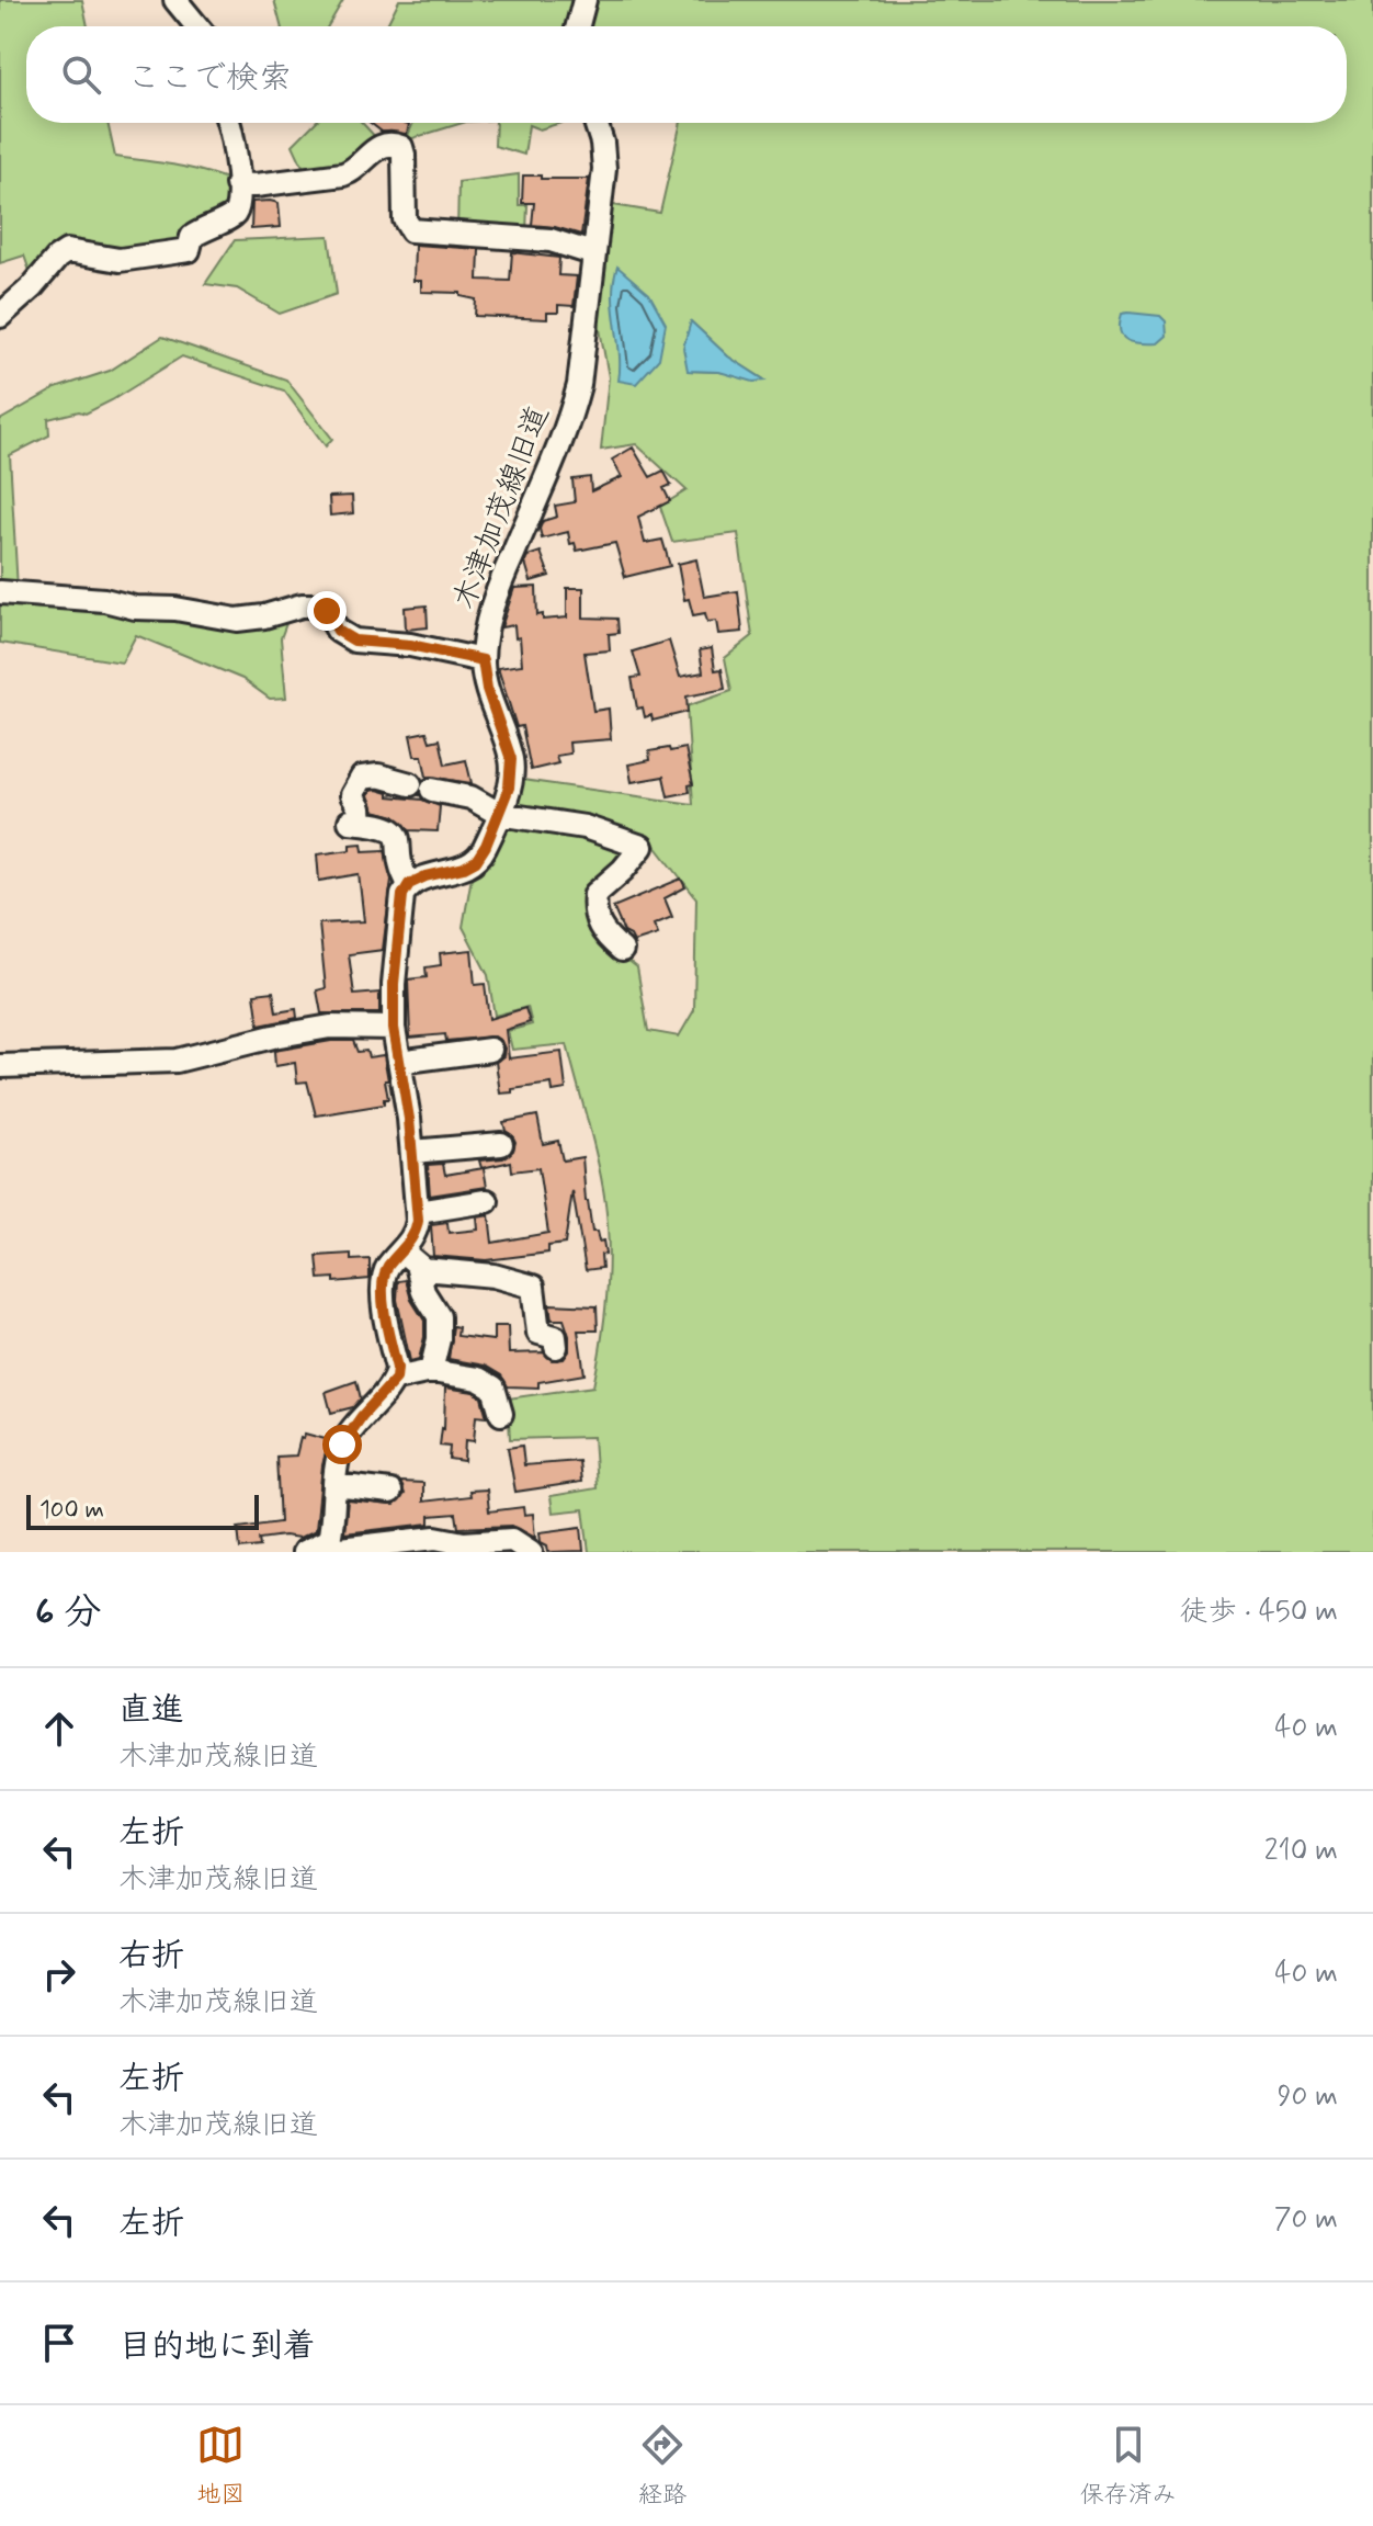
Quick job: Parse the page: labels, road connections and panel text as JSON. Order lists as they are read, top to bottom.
{
  "streets": {
    "street": ["木津加茂線旧道"]
  },
  "scale_bar": "100 m",
  "page": {
    "search": "ここで検索",
    "scale": "100 m",
    "heading": ["6 分", "徒歩 · 450 m"],
    "list": [
      ["直進", "木津加茂線旧道", "40 m"],
      ["左折", "木津加茂線旧道", "210 m"],
      ["右折", "木津加茂線旧道", "40 m"],
      ["左折", "木津加茂線旧道", "90 m"],
      ["左折", "70 m"],
      "目的地に到着"
    ],
    "nav": ["地図", "経路", "保存済み"]
  }
}
